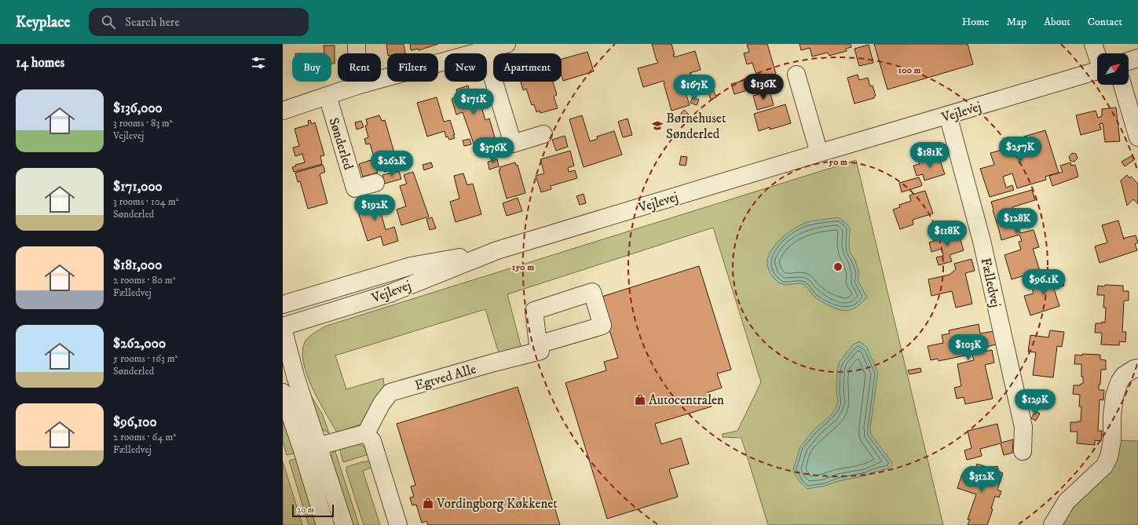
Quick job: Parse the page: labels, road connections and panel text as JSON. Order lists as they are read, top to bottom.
{
  "streets": {
    "street": [
      "Vejlevej",
      "Sønderled",
      "Fælledvej",
      "Egtved Alle"
    ]
  },
  "crossings": [
    ["Vejlevej", "Fælledvej"]
  ],
  "places": {
    "school or university": ["Børnehuset Sønderled"],
    "shop": ["Autocentralen", "Vordingborg Køkkenet"]
  },
  "scale_bar": "20 m",
  "north": "top right",
  "page": {
    "header": "Keyplace",
    "search": "Search here",
    "nav": [
      "Home",
      "Map",
      "About",
      "Contact"
    ],
    "heading": "14 homes",
    "chip": [
      "Buy",
      "Rent",
      "Filters",
      "New",
      "Apartment"
    ],
    "price": [
      "$136K",
      "$167K",
      "$171K",
      "$257K",
      "$376K",
      "$181K",
      "$262K",
      "$192K",
      "$128K",
      "$118K",
      "$96.1K",
      "$103K",
      "$129K",
      "$312K"
    ],
    "list": [
      {
        "name": "$136,000",
        "note": "3 rooms · 83 m² · Vejlevej"
      },
      {
        "name": "$171,000",
        "note": "3 rooms · 104 m² · Sønderled"
      },
      {
        "name": "$181,000",
        "note": "2 rooms · 80 m² · Fælledvej"
      },
      {
        "name": "$262,000",
        "note": "5 rooms · 163 m² · Sønderled"
      },
      {
        "name": "$96,100",
        "note": "2 rooms · 64 m² · Fælledvej"
      }
    ],
    "scale": "20 m"
  },
  "rings": ["100 m", "50 m", "150 m"]
}
